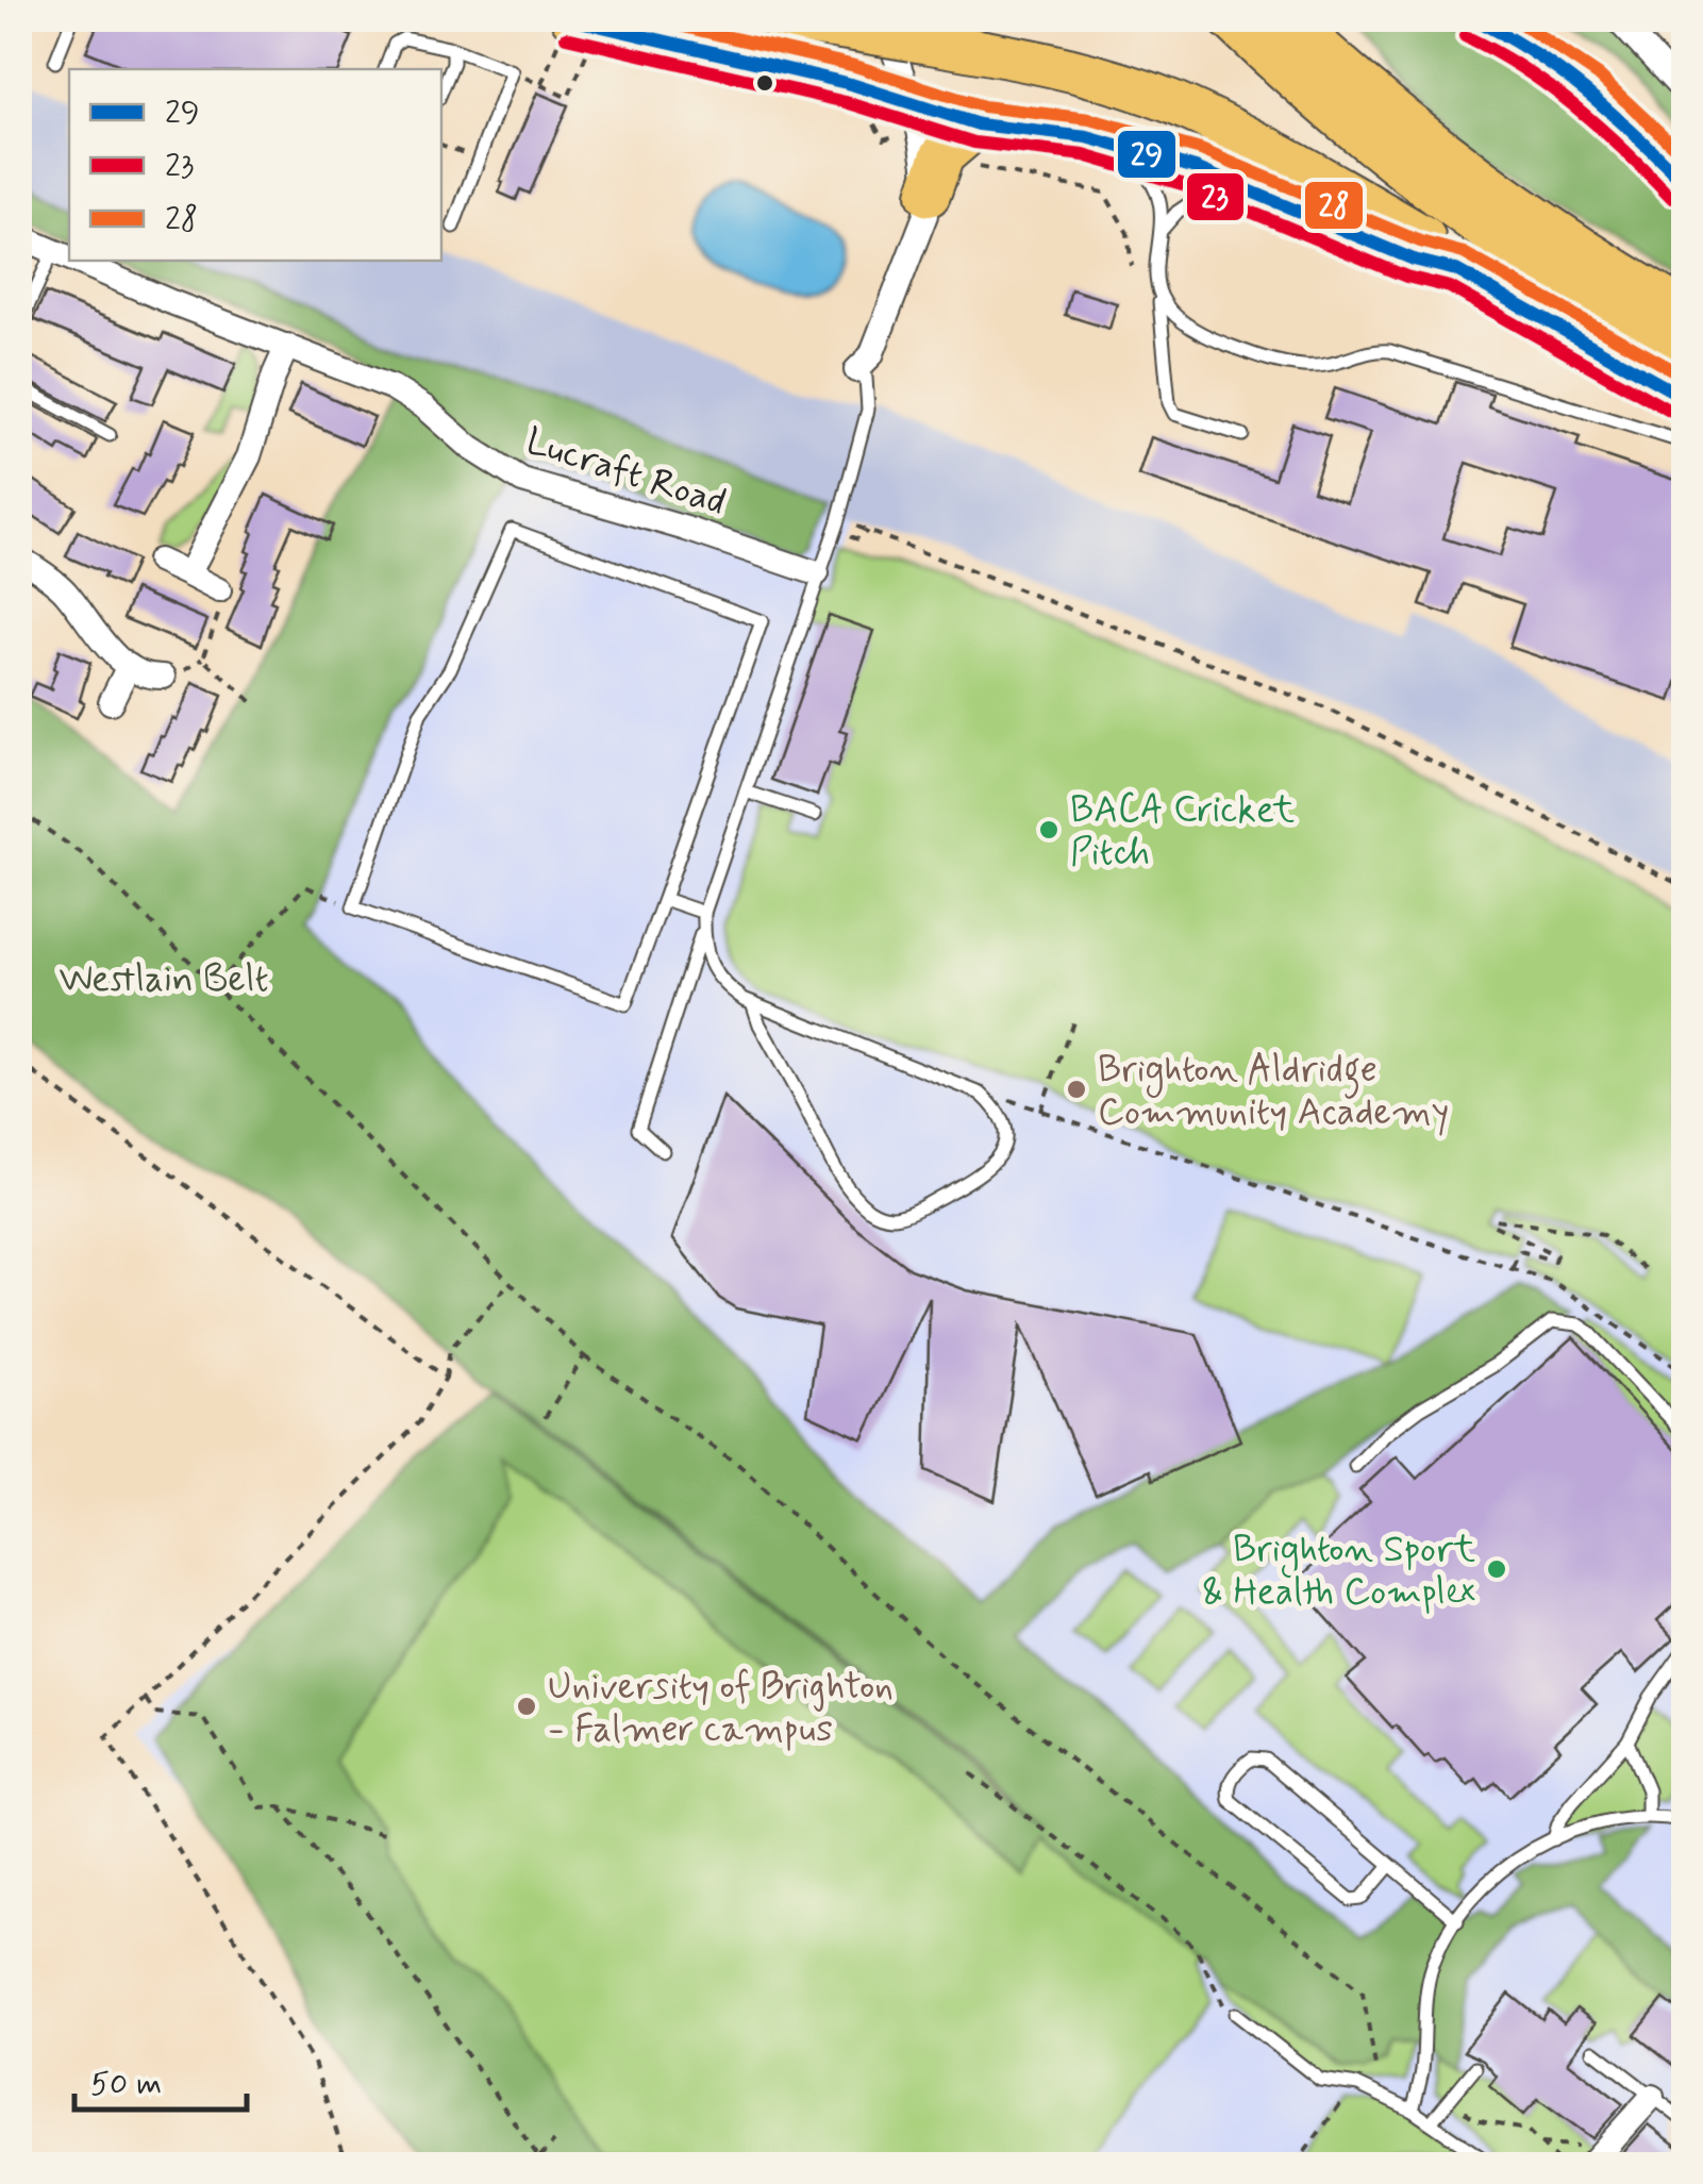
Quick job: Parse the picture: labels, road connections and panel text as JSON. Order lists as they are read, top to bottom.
{
  "streets": {
    "street": ["Lucraft Road"]
  },
  "parks": ["Westlain Belt"],
  "places": [
    "BACA Cricket Pitch",
    "Brighton Aldridge Community Academy",
    "Brighton Sport & Health Complex",
    "University of Brighton - Falmer campus"
  ],
  "lines": ["transit line 29", "transit line 28", "transit line 23"],
  "legend": ["29", "23", "28"],
  "scale_bar": "50 m"
}
